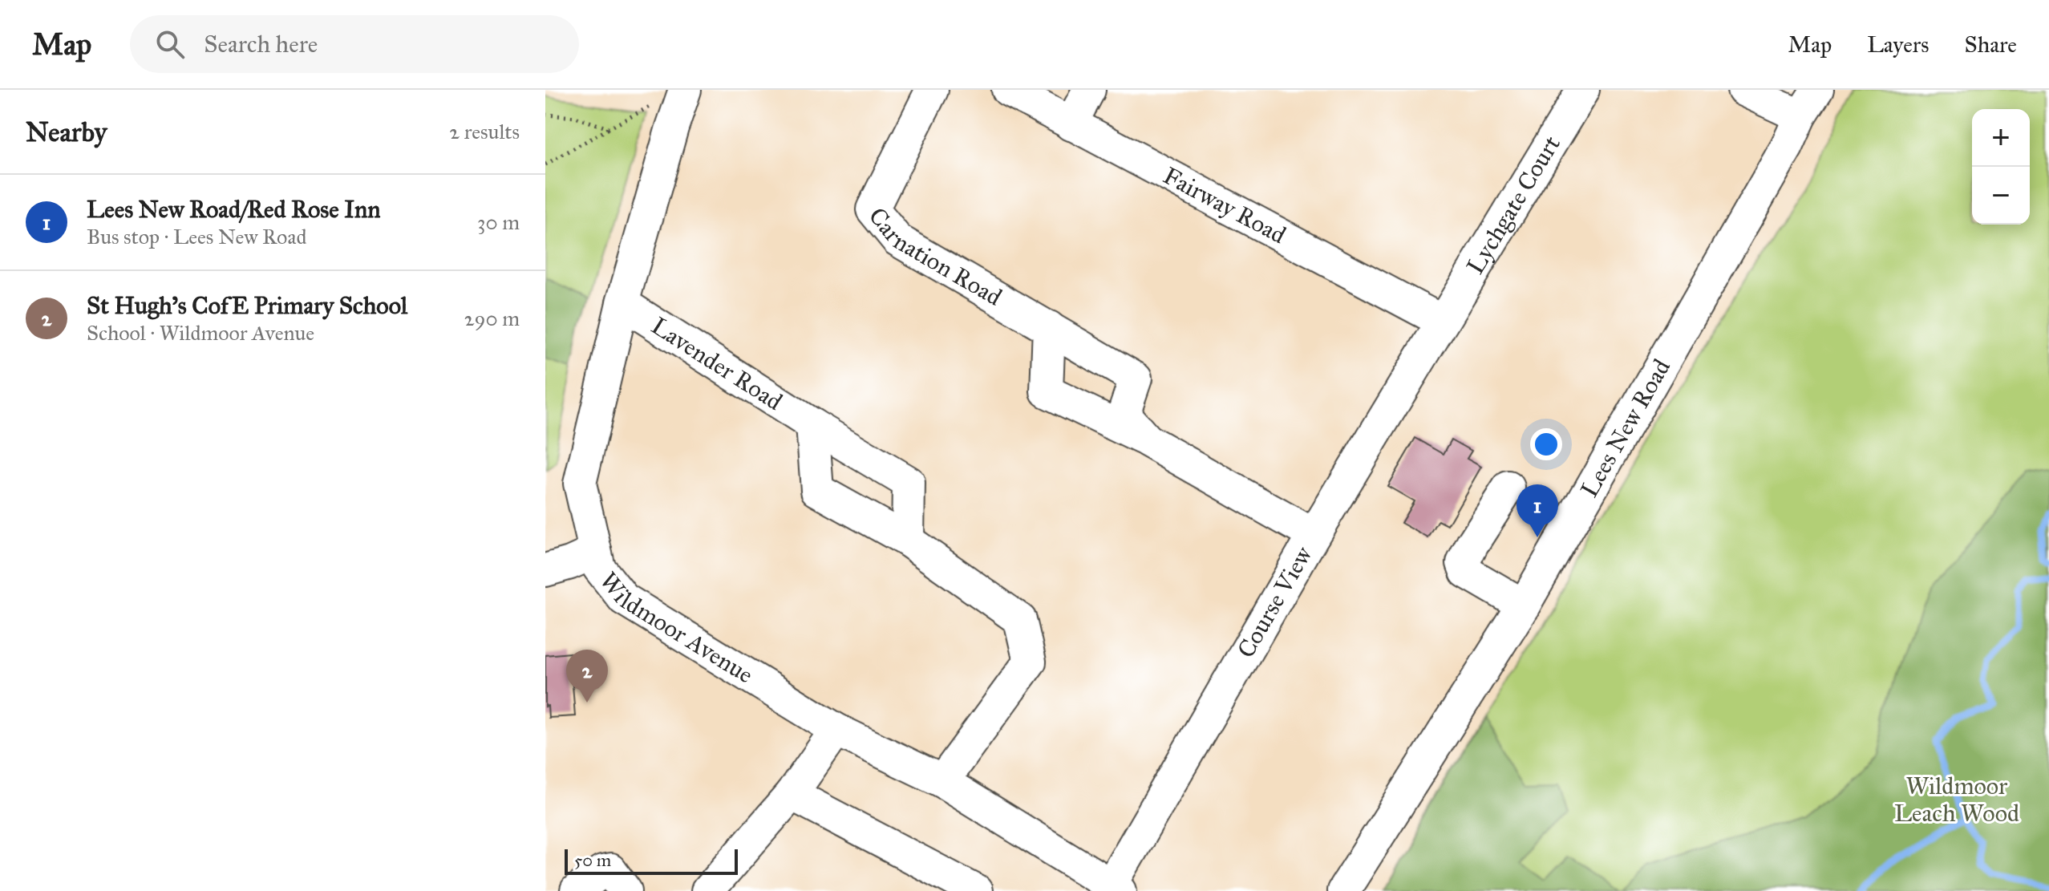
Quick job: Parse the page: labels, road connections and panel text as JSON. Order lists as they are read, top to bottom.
{
  "streets": {
    "street": [
      "Lychgate Court",
      "Fairway Road",
      "Carnation Road",
      "Lavender Road",
      "Lees New Road",
      "Course View",
      "Wildmoor Avenue"
    ]
  },
  "crossings": [
    ["Lychgate Court", "Fairway Road"],
    ["Lychgate Court", "Course View"],
    ["Fairway Road", "Course View"],
    ["Carnation Road", "Course View"],
    ["Lavender Road", "Wildmoor Avenue"],
    ["Course View", "Wildmoor Avenue"]
  ],
  "parks": ["Wildmoor Leach Wood"],
  "scale_bar": "50 m",
  "page": {
    "header": "Map",
    "search": "Search here",
    "nav": ["Map", "Layers", "Share"],
    "heading": ["Nearby", "2 results"],
    "map_buttons": ["+", "−"],
    "list": [
      {
        "mark": "1",
        "name": "Lees New Road/Red Rose Inn",
        "note": "Bus stop · Lees New Road",
        "value": "30 m"
      },
      {
        "mark": "2",
        "name": "St Hugh's CofE Primary School",
        "note": "School · Wildmoor Avenue",
        "value": "290 m"
      }
    ],
    "pins": ["1", "2"],
    "scale": "50 m"
  }
}
